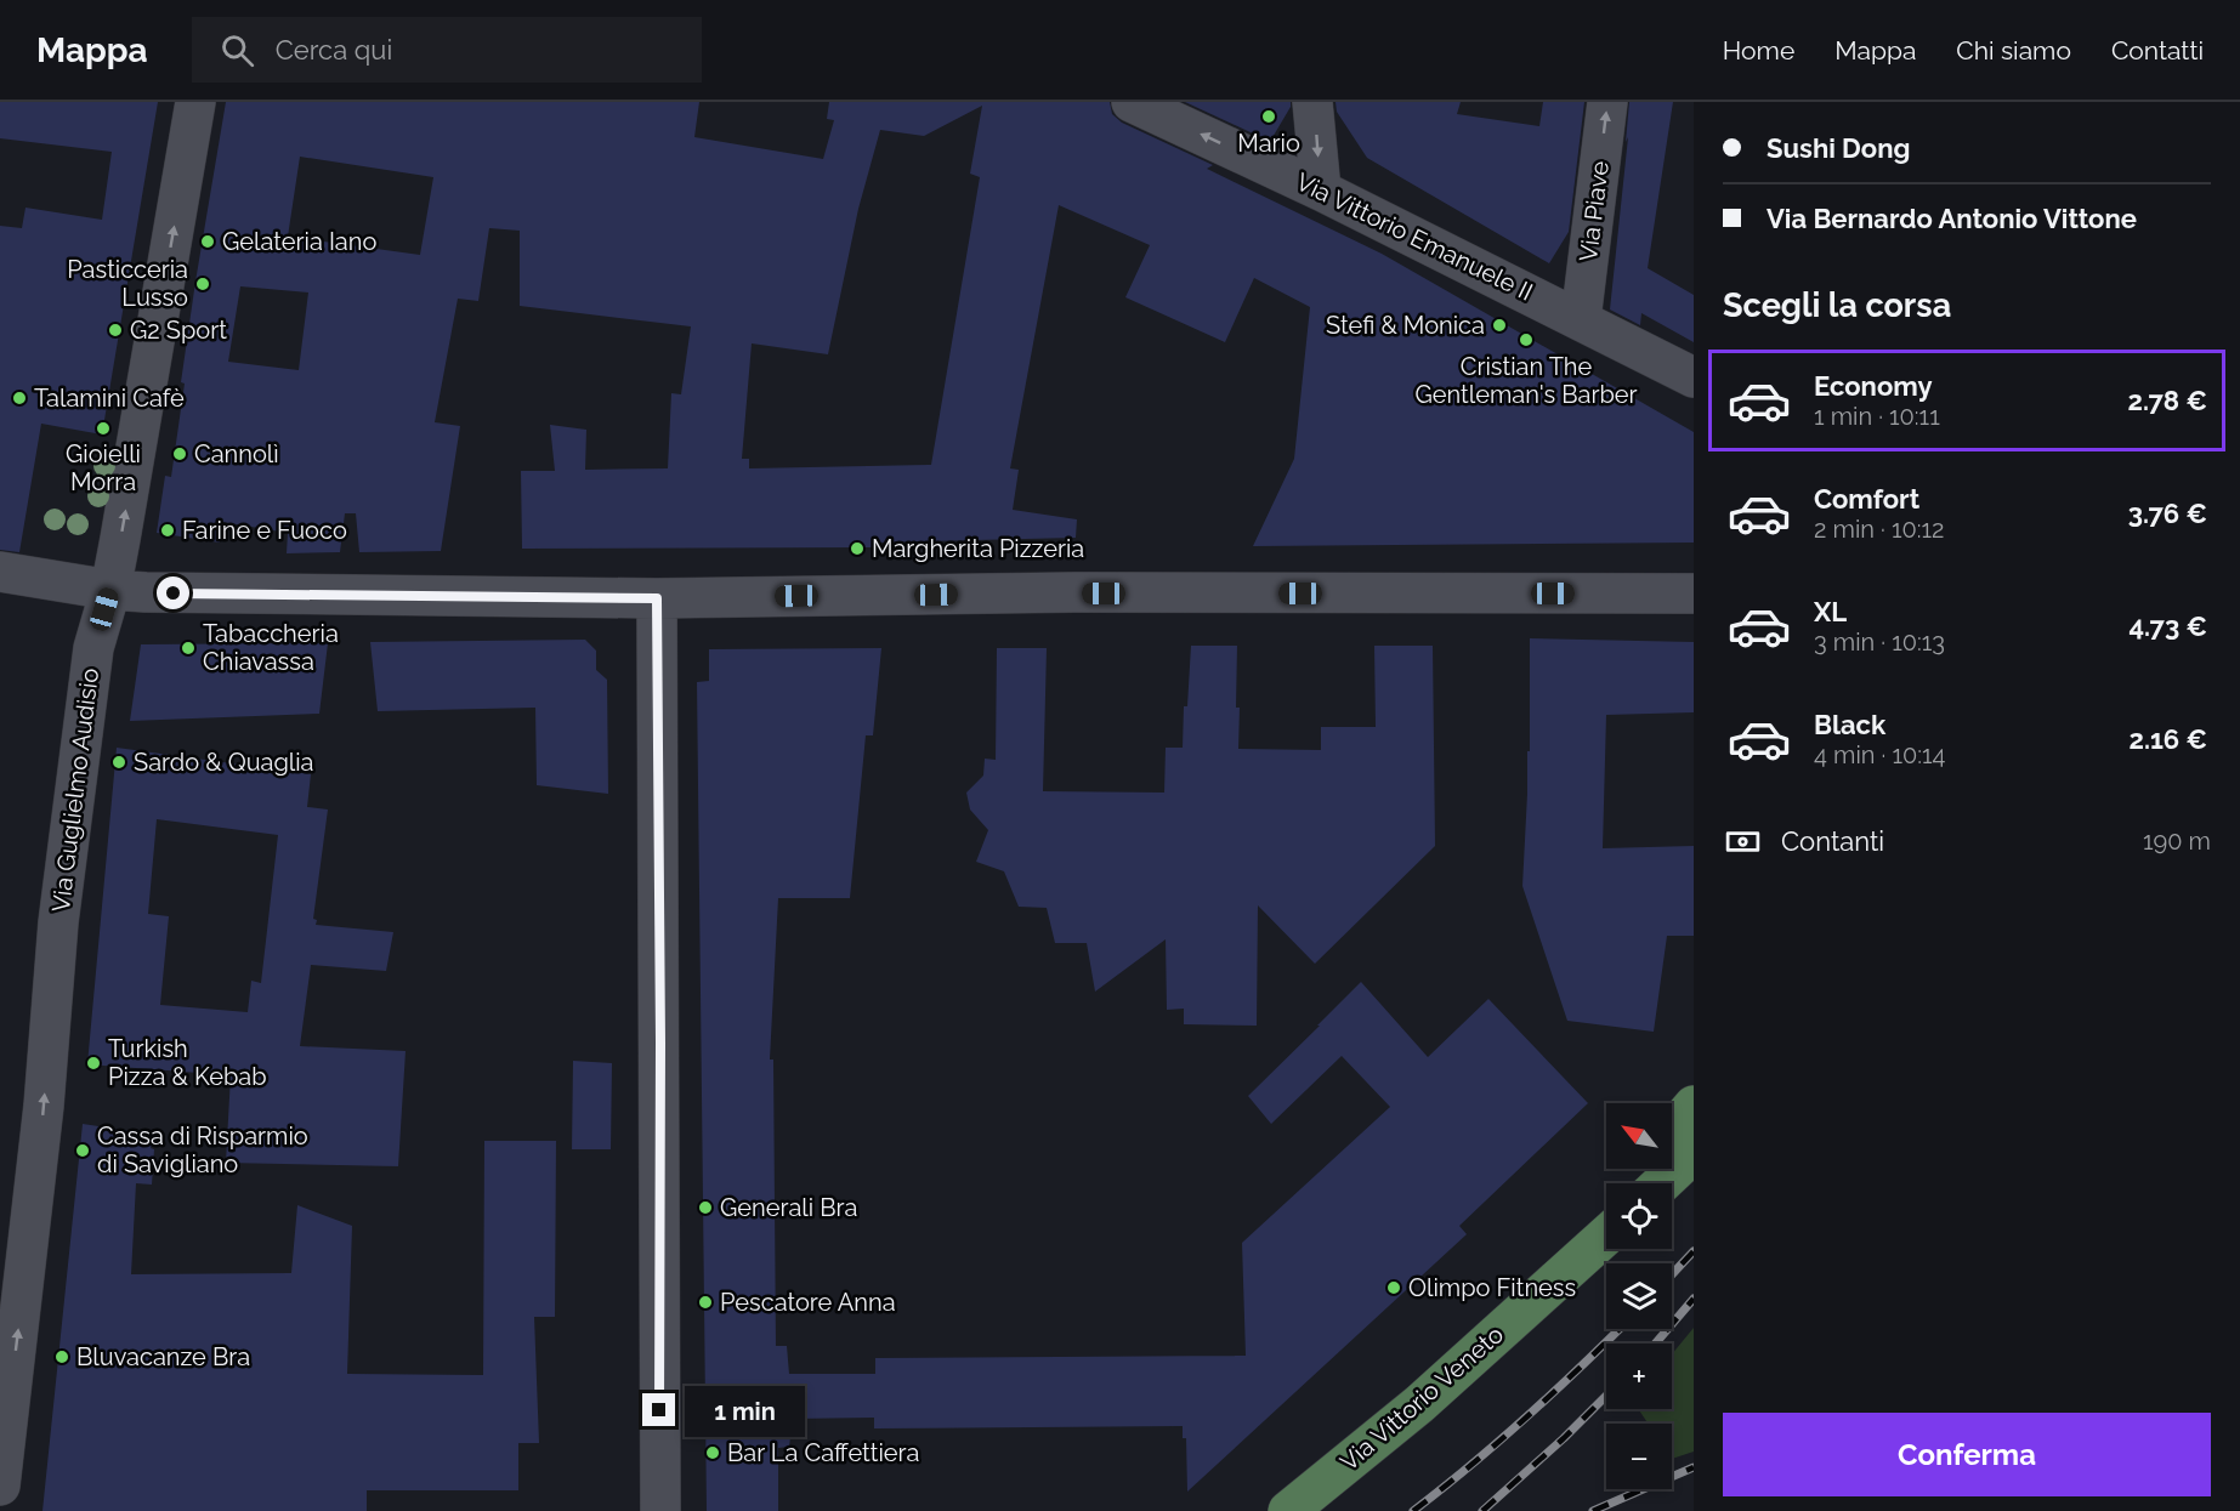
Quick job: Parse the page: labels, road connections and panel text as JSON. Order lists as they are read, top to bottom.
{
  "streets": {
    "main road": ["Via Vittorio Veneto"],
    "street": ["Via Piave", "Via Vittorio Emanuele II", "Via Guglielmo Audisio"]
  },
  "crossings": [
    ["Via Piave", "Via Vittorio Emanuele II"]
  ],
  "one_way": ["Via Guglielmo Audisio"],
  "places": [
    "Mario",
    "Gelateria Iano",
    "Pasticceria Lusso",
    "Stefi & Monica",
    "G2 Sport",
    "Cristian The Gentleman's Barber",
    "Talamini Cafè",
    "Gioielli Morra",
    "Cannolì",
    "Farine e Fuoco",
    "Margherita Pizzeria",
    "Tabaccheria Chiavassa",
    "Sardo & Quaglia",
    "Turkish Pizza & Kebab",
    "Cassa di Risparmio di Savigliano",
    "Generali Bra",
    "Olimpo Fitness",
    "Pescatore Anna",
    "Bluvacanze Bra",
    "Bar La Caffettiera"
  ],
  "north": "top left",
  "page": {
    "header": "Mappa",
    "search": "Cerca qui",
    "nav": [
      "Home",
      "Mappa",
      "Chi siamo",
      "Contatti"
    ],
    "banner": ["Sushi Dong", "Via Bernardo Antonio Vittone"],
    "heading": "Scegli la corsa",
    "list": [
      {
        "name": "Economy",
        "note": "1 min · 10:11",
        "value": "2.78 €"
      },
      {
        "name": "Comfort",
        "note": "2 min · 10:12",
        "value": "3.76 €"
      },
      {
        "name": "XL",
        "note": "3 min · 10:13",
        "value": "4.73 €"
      },
      {
        "name": "Black",
        "note": "4 min · 10:14",
        "value": "2.16 €"
      }
    ],
    "pay": ["Contanti", "190 m"],
    "map_buttons": ["+", "−"],
    "bubble": "1 min",
    "buttons": "Conferma"
  }
}
